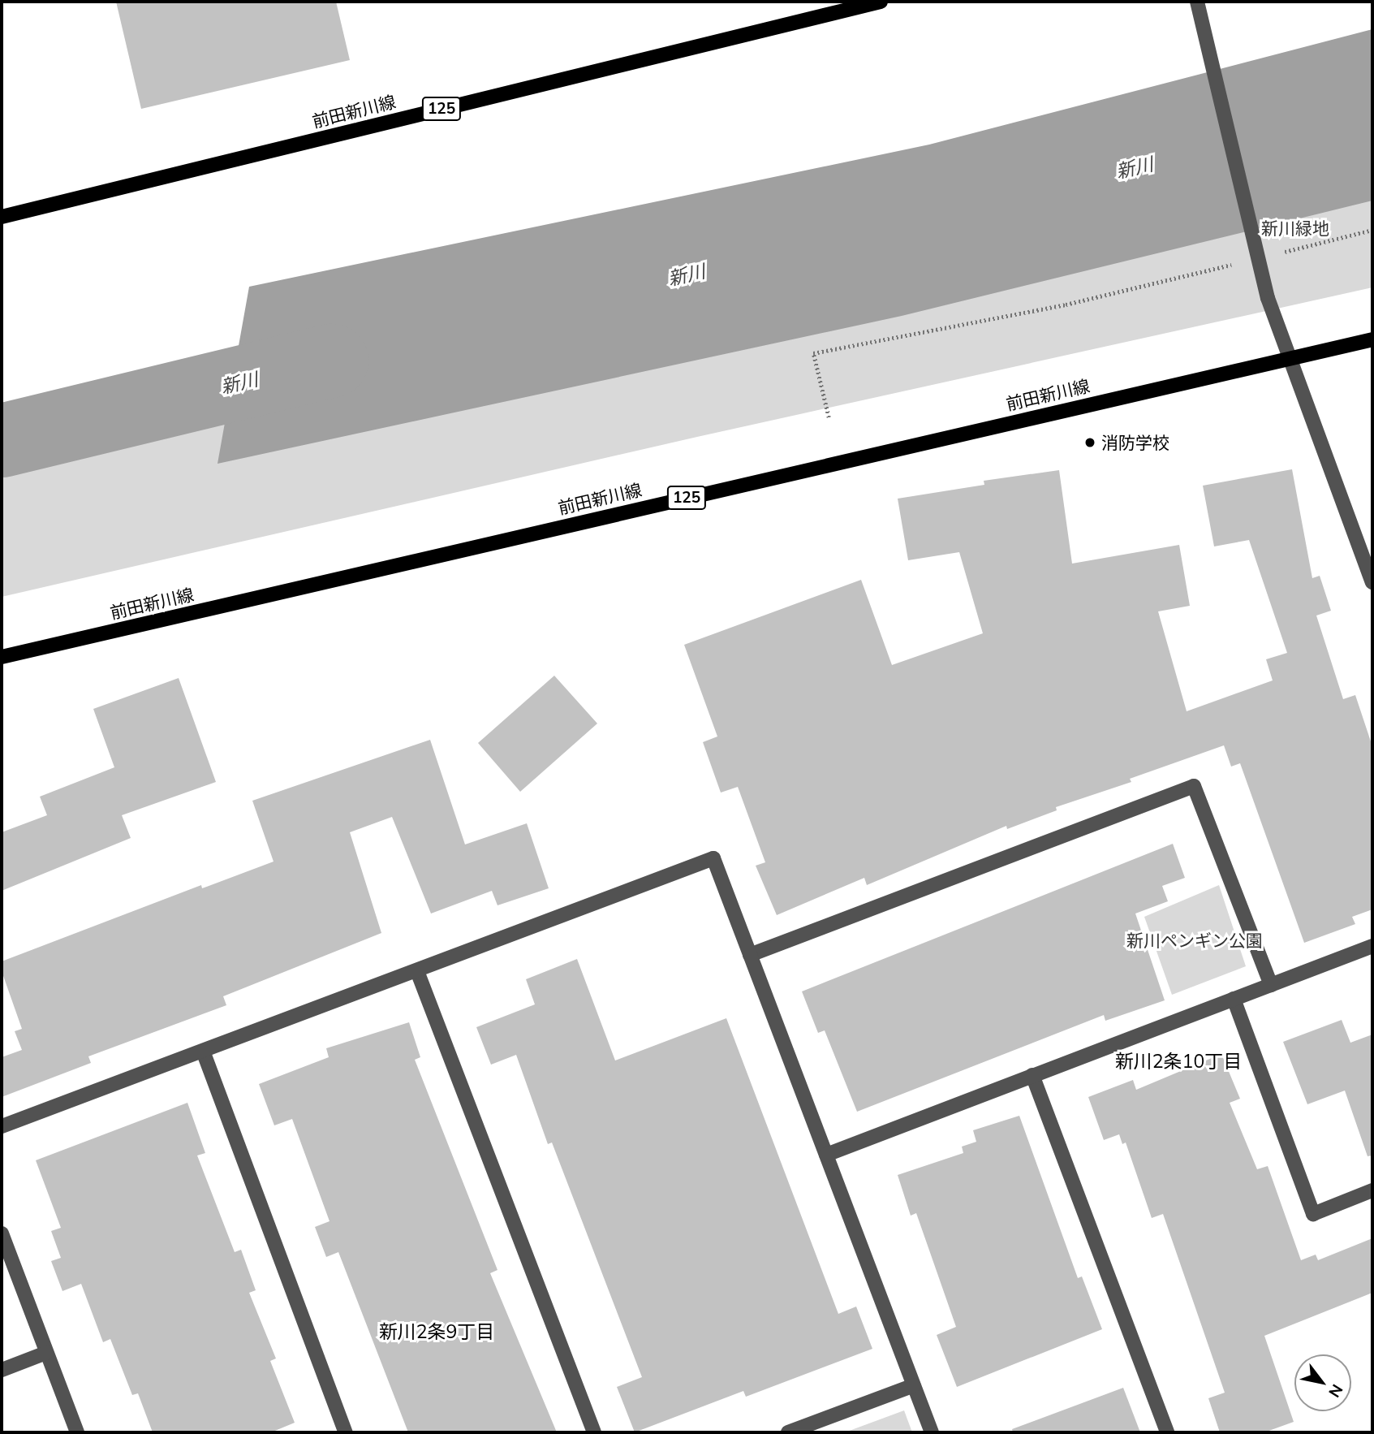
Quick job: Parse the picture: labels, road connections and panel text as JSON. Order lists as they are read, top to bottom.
{
  "streets": {
    "main road": ["125", "前田新川線"]
  },
  "districts": ["新川2条10丁目", "新川2条9丁目"],
  "water": ["新川"],
  "parks": ["新川緑地", "新川ペンギン公園"],
  "places": ["消防学校"],
  "north": "bottom right"
}
